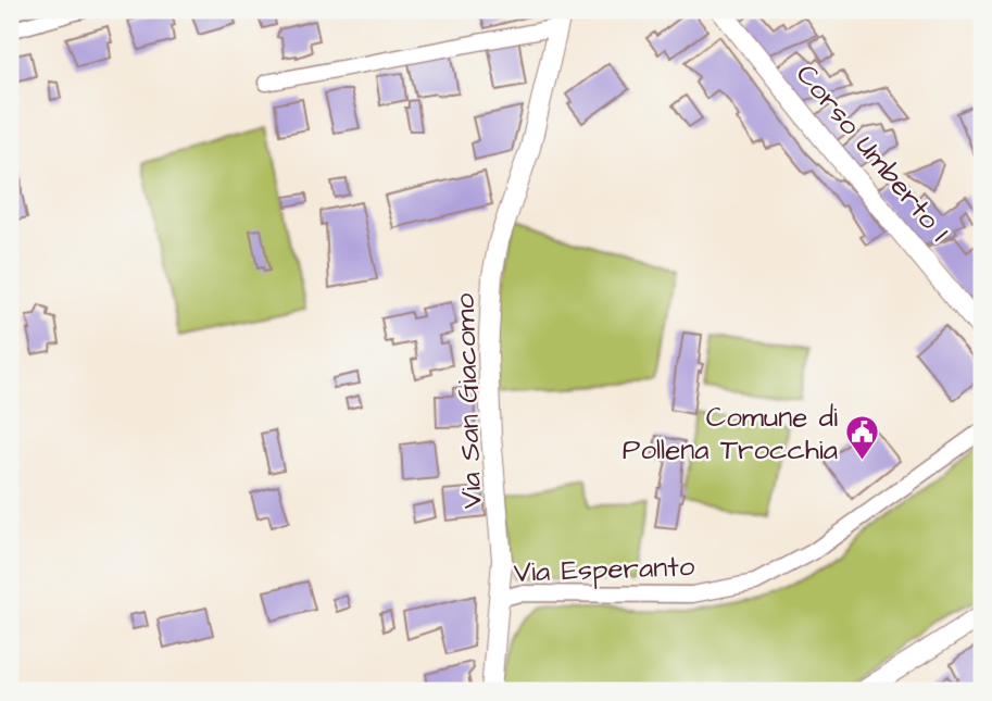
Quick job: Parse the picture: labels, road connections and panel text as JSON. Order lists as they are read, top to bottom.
{
  "streets": {
    "street": ["Corso Umberto I", "Via San Giacomo", "Via Esperanto"]
  },
  "crossings": [
    ["Via San Giacomo", "Via Esperanto"]
  ],
  "places": {
    "public building": ["Comune di Pollena Trocchia"]
  }
}
